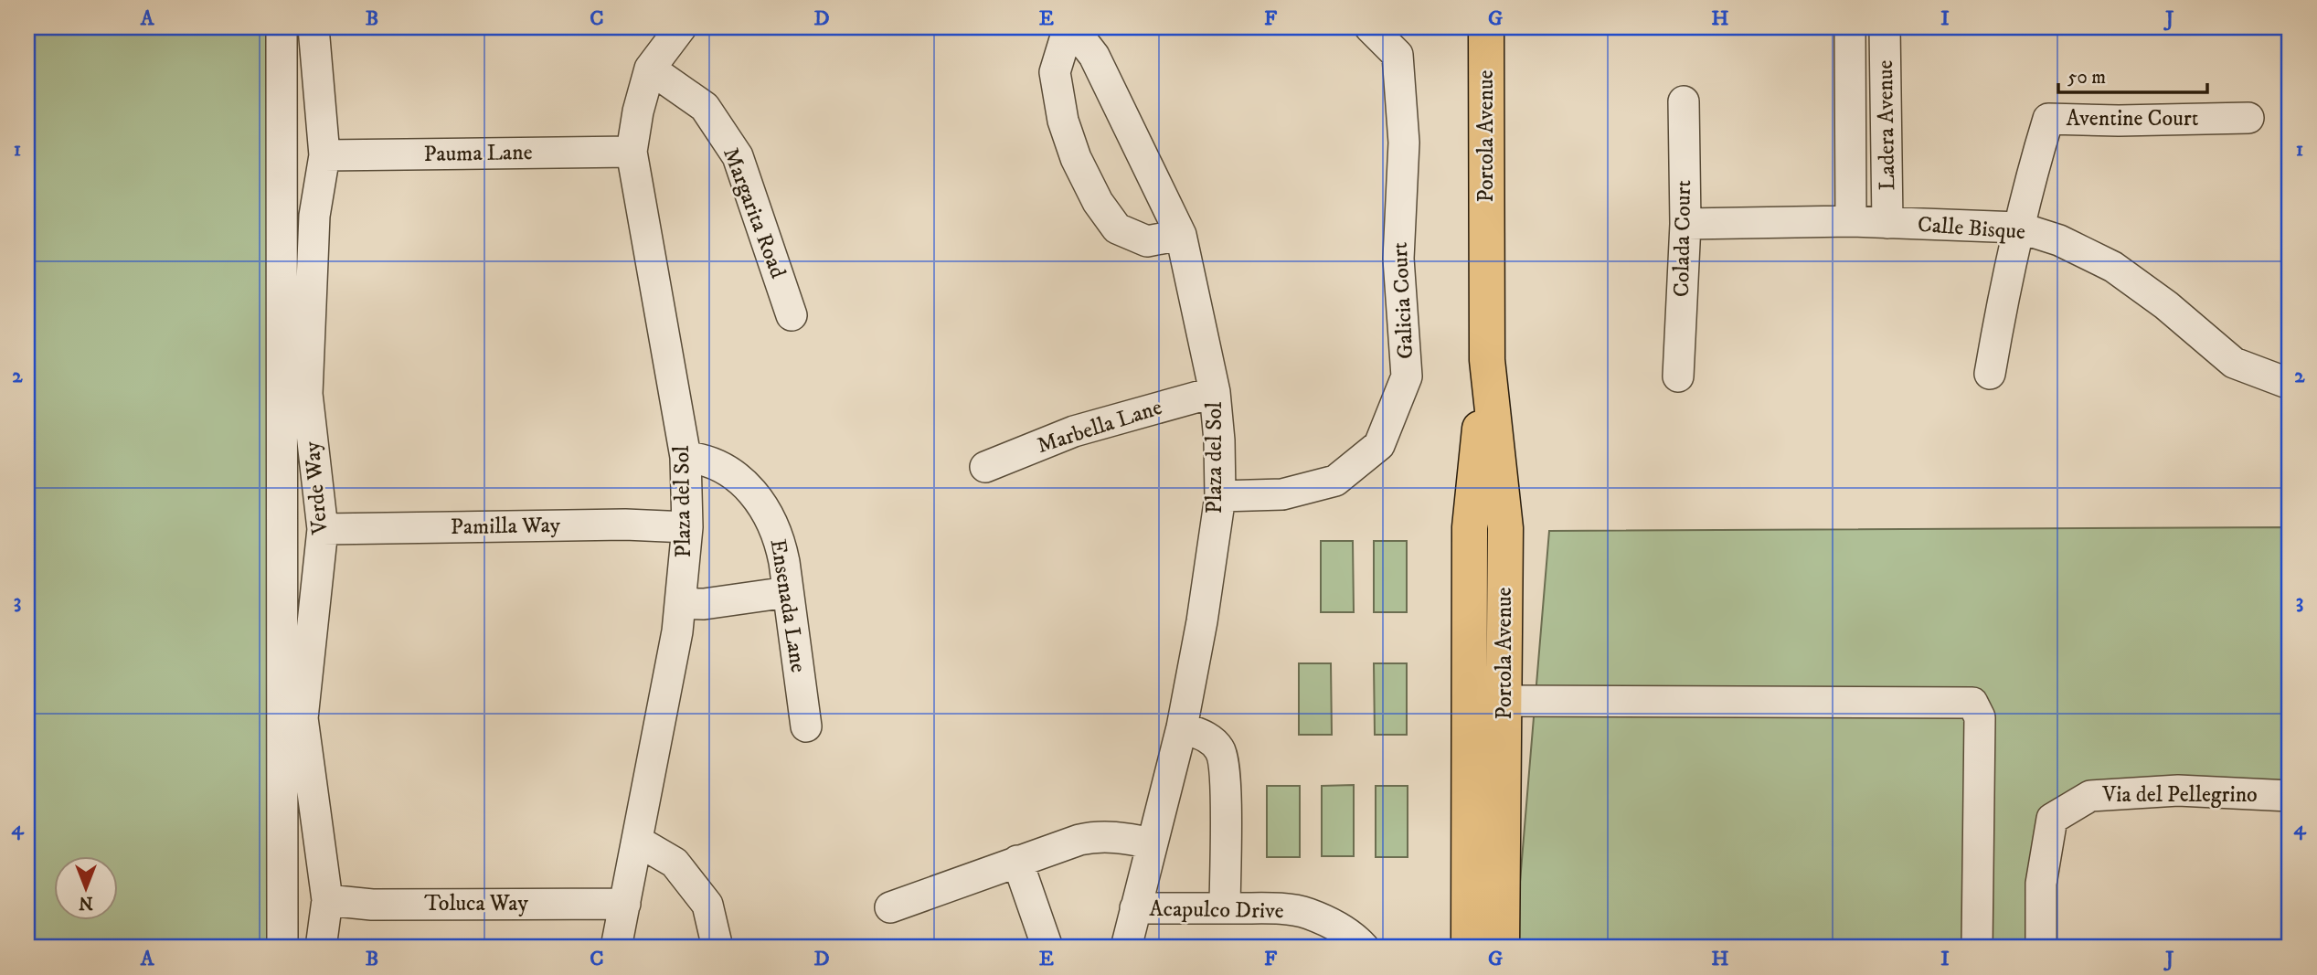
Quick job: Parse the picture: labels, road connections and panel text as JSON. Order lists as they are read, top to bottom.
{
  "streets": {
    "main road": ["Portola Avenue"],
    "street": [
      "Aventine Court",
      "Ladera Avenue",
      "Pauma Lane",
      "Margarita Road",
      "Calle Bisque",
      "Colada Court",
      "Galicia Court",
      "Marbella Lane",
      "Plaza del Sol",
      "Verde Way",
      "Pamilla Way",
      "Ensenada Lane",
      "Via del Pellegrino",
      "Toluca Way",
      "Acapulco Drive"
    ]
  },
  "crossings": [
    ["Aventine Court", "Calle Bisque"],
    ["Ladera Avenue", "Calle Bisque"],
    ["Pauma Lane", "Plaza del Sol"],
    ["Pauma Lane", "Verde Way"],
    ["Margarita Road", "Plaza del Sol"],
    ["Calle Bisque", "Colada Court"],
    ["Galicia Court", "Plaza del Sol"],
    ["Marbella Lane", "Plaza del Sol"],
    ["Plaza del Sol", "Pamilla Way"],
    ["Plaza del Sol", "Ensenada Lane"],
    ["Plaza del Sol", "Toluca Way"],
    ["Plaza del Sol", "Acapulco Drive"],
    ["Verde Way", "Pamilla Way"],
    ["Verde Way", "Toluca Way"]
  ],
  "scale_bar": "50 m",
  "north": "bottom",
  "grid": {
    "columns": [
      "A",
      "B",
      "C",
      "D",
      "E",
      "F",
      "G",
      "H",
      "I",
      "J"
    ],
    "rows": [
      "1",
      "2",
      "3",
      "4"
    ]
  }
}
